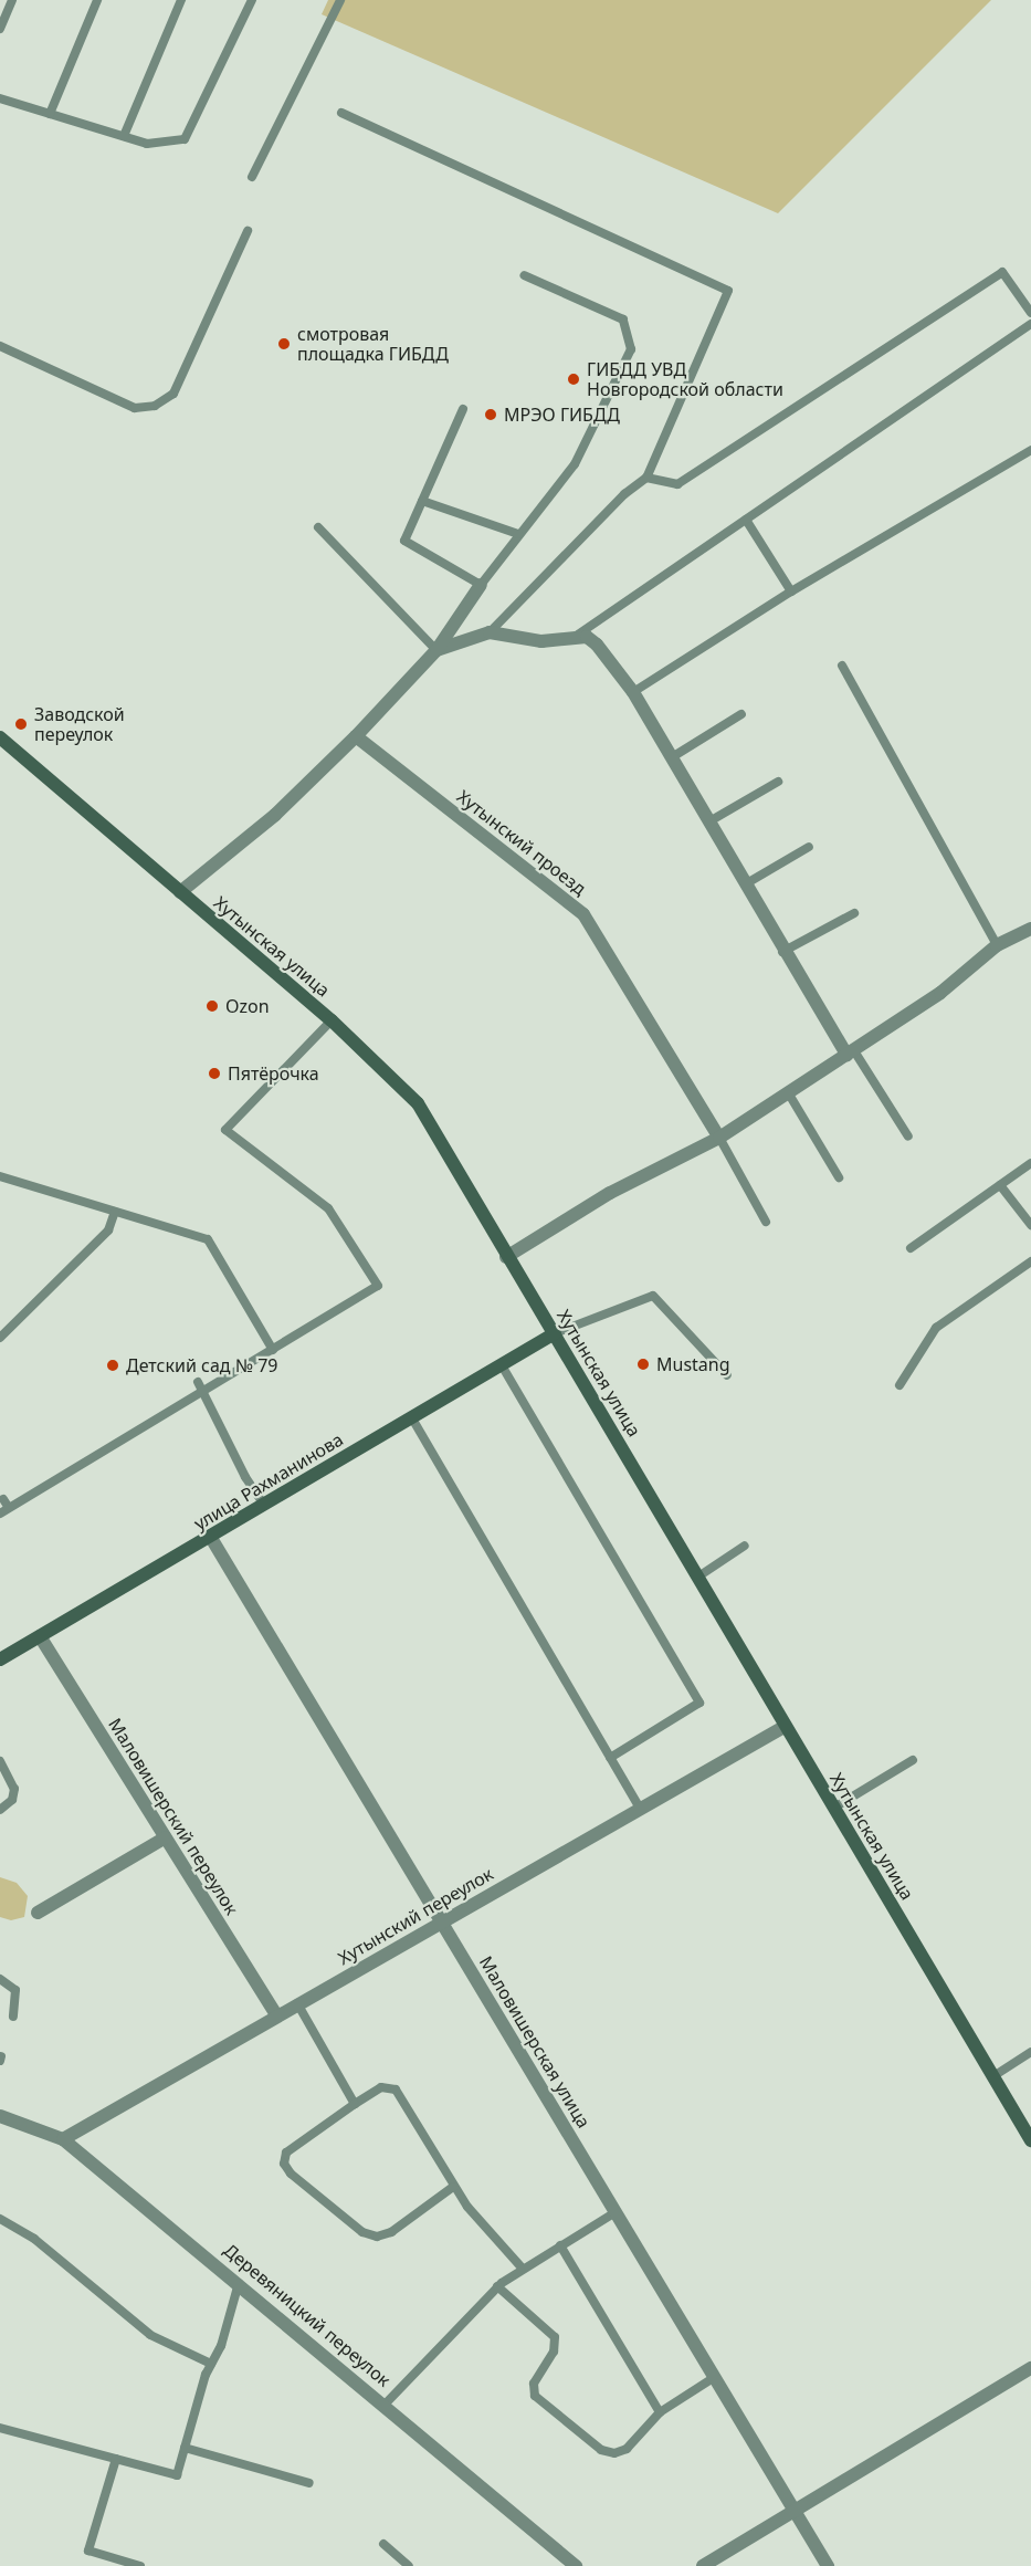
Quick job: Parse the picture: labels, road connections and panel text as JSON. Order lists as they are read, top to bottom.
{
  "streets": {
    "street": [
      "Хутынский проезд",
      "Хутынская улица",
      "улица Рахманинова",
      "Маловишерский переулок",
      "Хутынский переулок",
      "Маловишерская улица",
      "Деревяницкий переулок"
    ]
  },
  "crossings": [
    ["Хутынская улица", "улица Рахманинова"],
    ["Хутынская улица", "Хутынский переулок"],
    ["улица Рахманинова", "Маловишерский переулок"],
    ["улица Рахманинова", "Маловишерская улица"],
    ["Маловишерский переулок", "Хутынский переулок"],
    ["Хутынский переулок", "Маловишерская улица"],
    ["Хутынский переулок", "Деревяницкий переулок"]
  ],
  "places": [
    "смотровая площадка ГИБДД",
    "ГИБДД УВД Новгородской области",
    "МРЭО ГИБДД",
    "Заводской переулок",
    "Ozon",
    "Пятёрочка",
    "Mustang",
    "Детский сад № 79"
  ]
}
